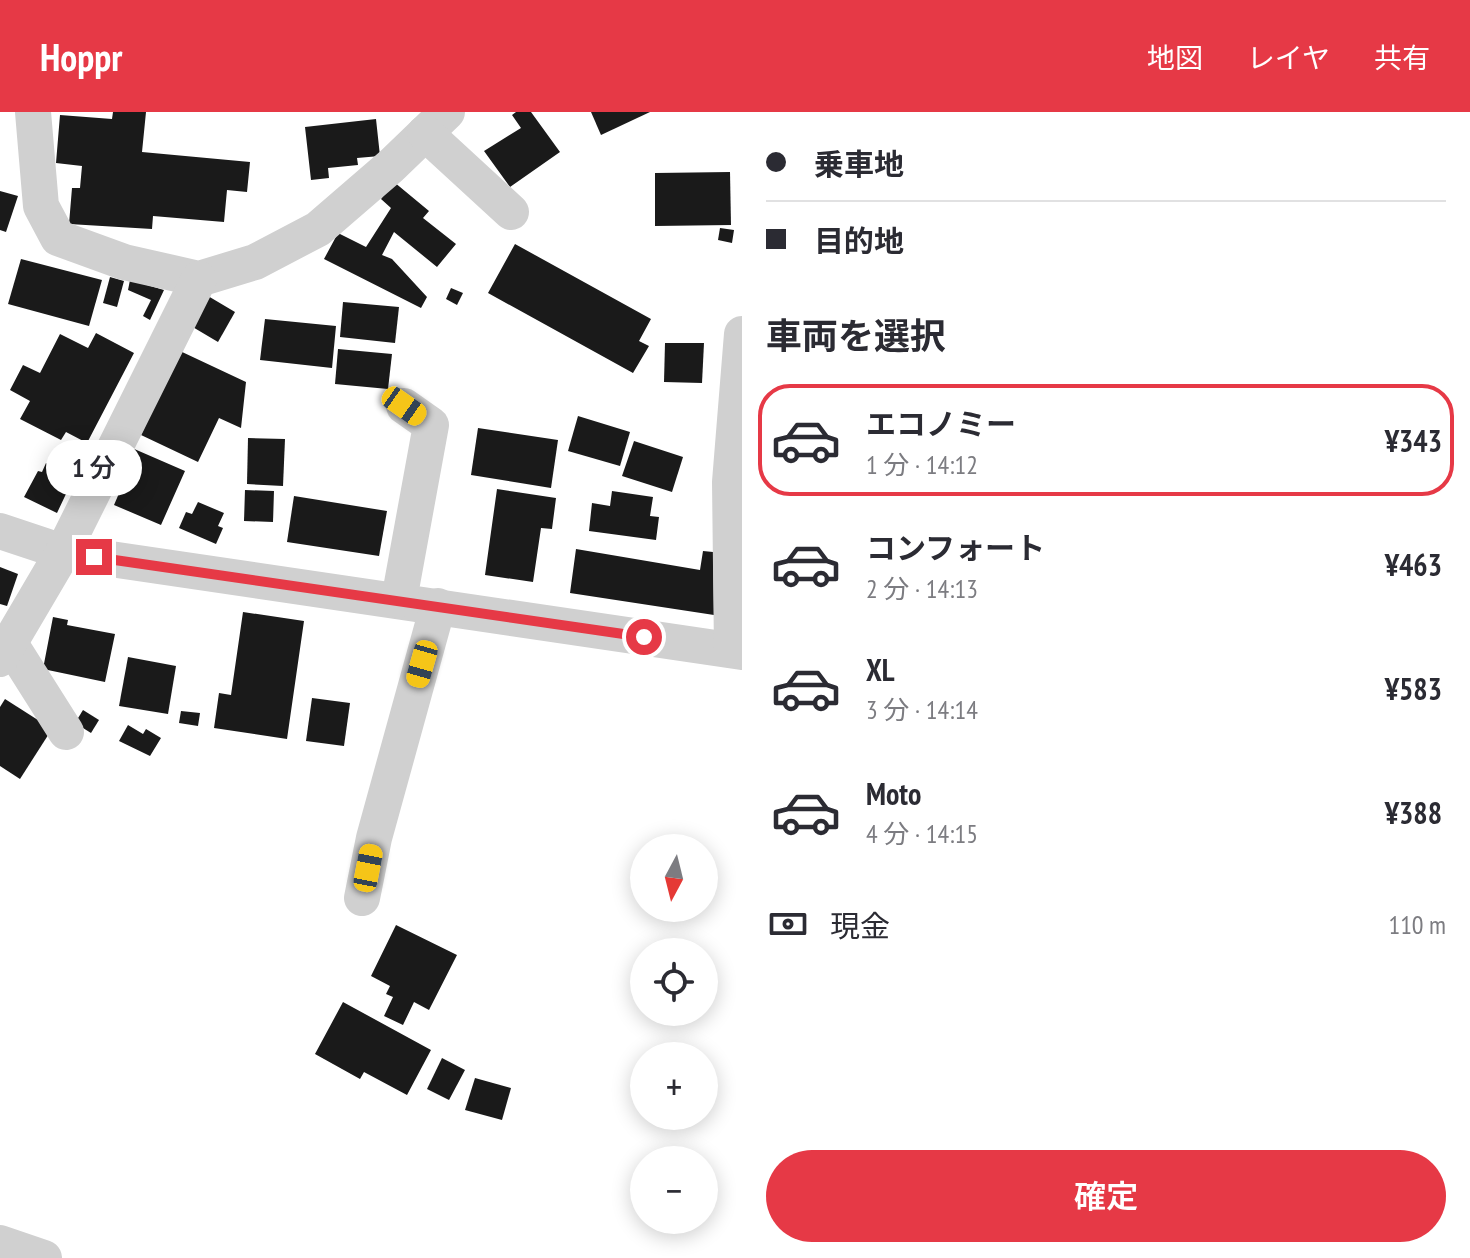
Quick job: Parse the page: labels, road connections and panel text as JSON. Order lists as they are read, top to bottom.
{
  "north": "bottom",
  "page": {
    "header": "Hoppr",
    "nav": ["地図", "レイヤ", "共有"],
    "banner": ["乗車地", "目的地"],
    "heading": "車両を選択",
    "list": [
      {
        "name": "エコノミー",
        "note": "1 分 · 14:12",
        "value": "¥343"
      },
      {
        "name": "コンフォート",
        "note": "2 分 · 14:13",
        "value": "¥463"
      },
      {
        "name": "XL",
        "note": "3 分 · 14:14",
        "value": "¥583"
      },
      {
        "name": "Moto",
        "note": "4 分 · 14:15",
        "value": "¥388"
      }
    ],
    "bubble": "1 分",
    "map_buttons": ["+", "−"],
    "pay": ["現金", "110 m"],
    "buttons": "確定"
  }
}
